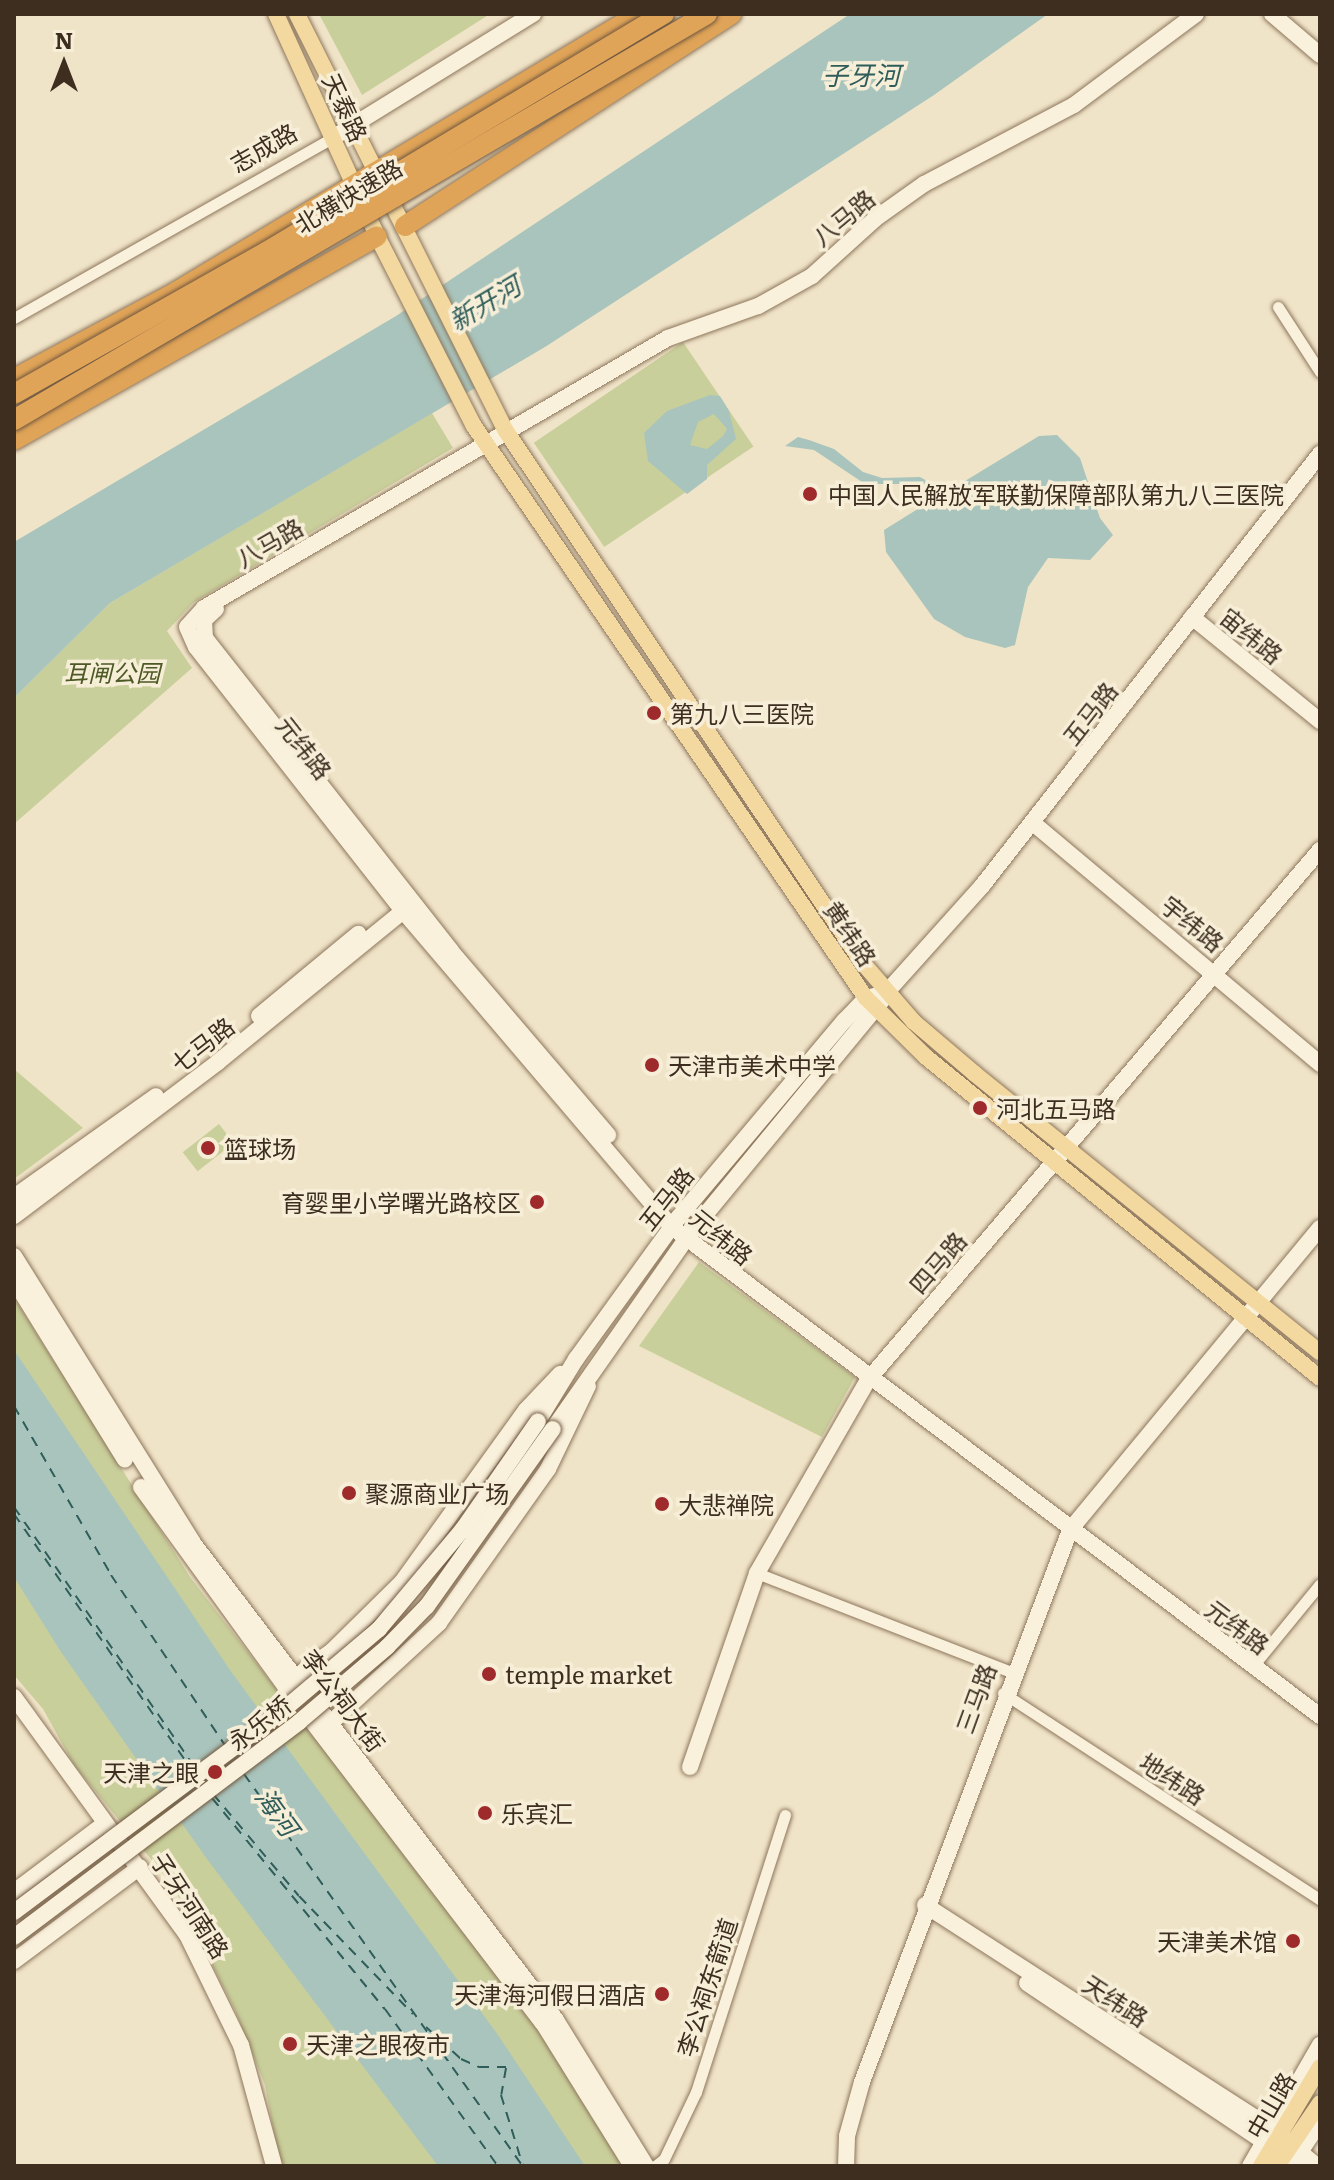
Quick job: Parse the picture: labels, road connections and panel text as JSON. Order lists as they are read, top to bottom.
{
  "streets": {
    "highway": ["北横快速路"],
    "main road": ["天泰路", "黄纬路", "中山路"],
    "street": [
      "志成路",
      "八马路",
      "宙纬路",
      "五马路",
      "元纬路",
      "宇纬路",
      "七马路",
      "四马路",
      "三马路",
      "李公祠大街",
      "永乐桥",
      "地纬路",
      "子牙河南路",
      "李公祠东箭道",
      "天纬路"
    ]
  },
  "crossings": [
    ["天泰路", "志成路"],
    ["天泰路", "黄纬路"],
    ["八马路", "元纬路"],
    ["八马路", "黄纬路"],
    ["宙纬路", "五马路"],
    ["五马路", "元纬路"],
    ["五马路", "宇纬路"],
    ["五马路", "黄纬路"],
    ["五马路", "永乐桥"],
    ["元纬路", "七马路"],
    ["元纬路", "四马路"],
    ["元纬路", "三马路"],
    ["宇纬路", "四马路"],
    ["黄纬路", "四马路"],
    ["黄纬路", "三马路"],
    ["三马路", "地纬路"],
    ["三马路", "天纬路"],
    ["天纬路", "中山路"]
  ],
  "water": ["子牙河", "新开河", "海河"],
  "parks": ["耳闸公园"],
  "places": [
    "中国人民解放军联勤保障部队第九八三医院",
    "第九八三医院",
    "天津市美术中学",
    "河北五马路",
    "篮球场",
    "育婴里小学曙光路校区",
    "聚源商业广场",
    "大悲禅院",
    "temple market",
    "天津之眼",
    "乐宾汇",
    "天津美术馆",
    "天津海河假日酒店",
    "天津之眼夜市"
  ],
  "north": "top"
}
